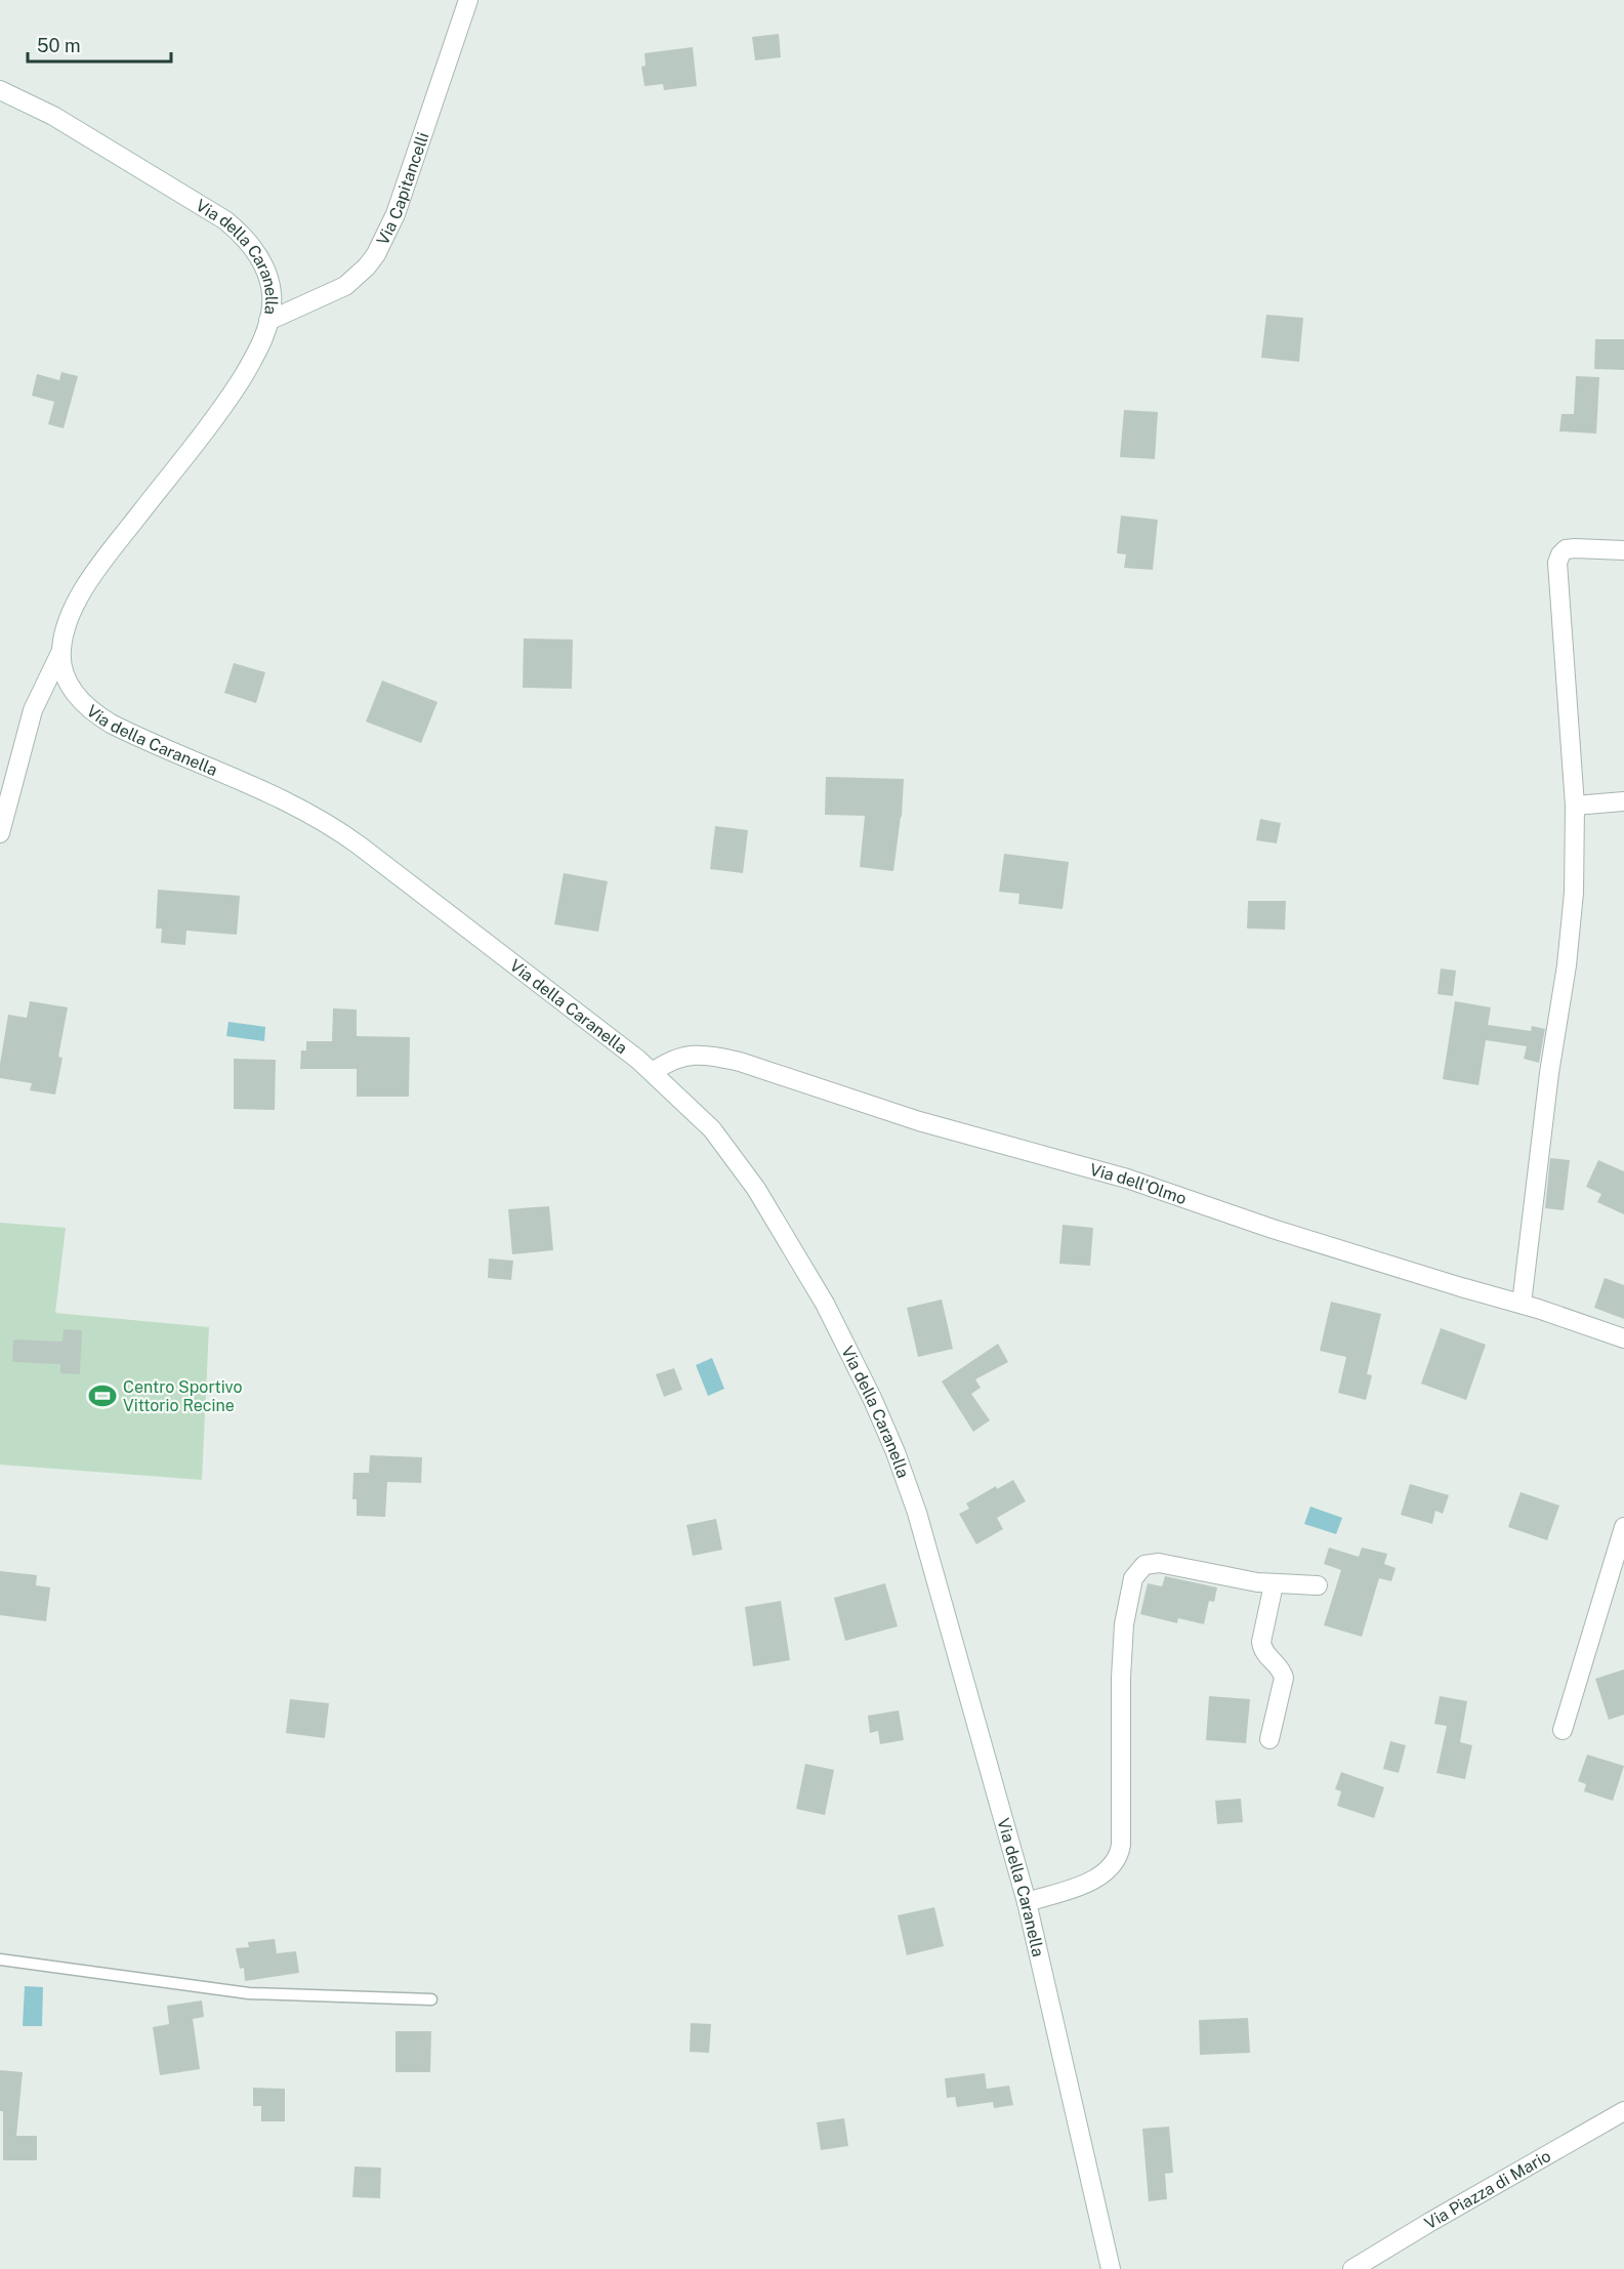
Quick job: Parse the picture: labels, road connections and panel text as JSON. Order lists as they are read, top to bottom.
{
  "streets": {
    "street": [
      "Via Capitancelli",
      "Via della Caranella",
      "Via dell'Olmo",
      "Via Piazza di Mario"
    ]
  },
  "crossings": [
    ["Via Capitancelli", "Via della Caranella"],
    ["Via della Caranella", "Via dell'Olmo"]
  ],
  "places": {
    "sports": ["Centro Sportivo Vittorio Recine"]
  },
  "scale_bar": "50 m"
}
